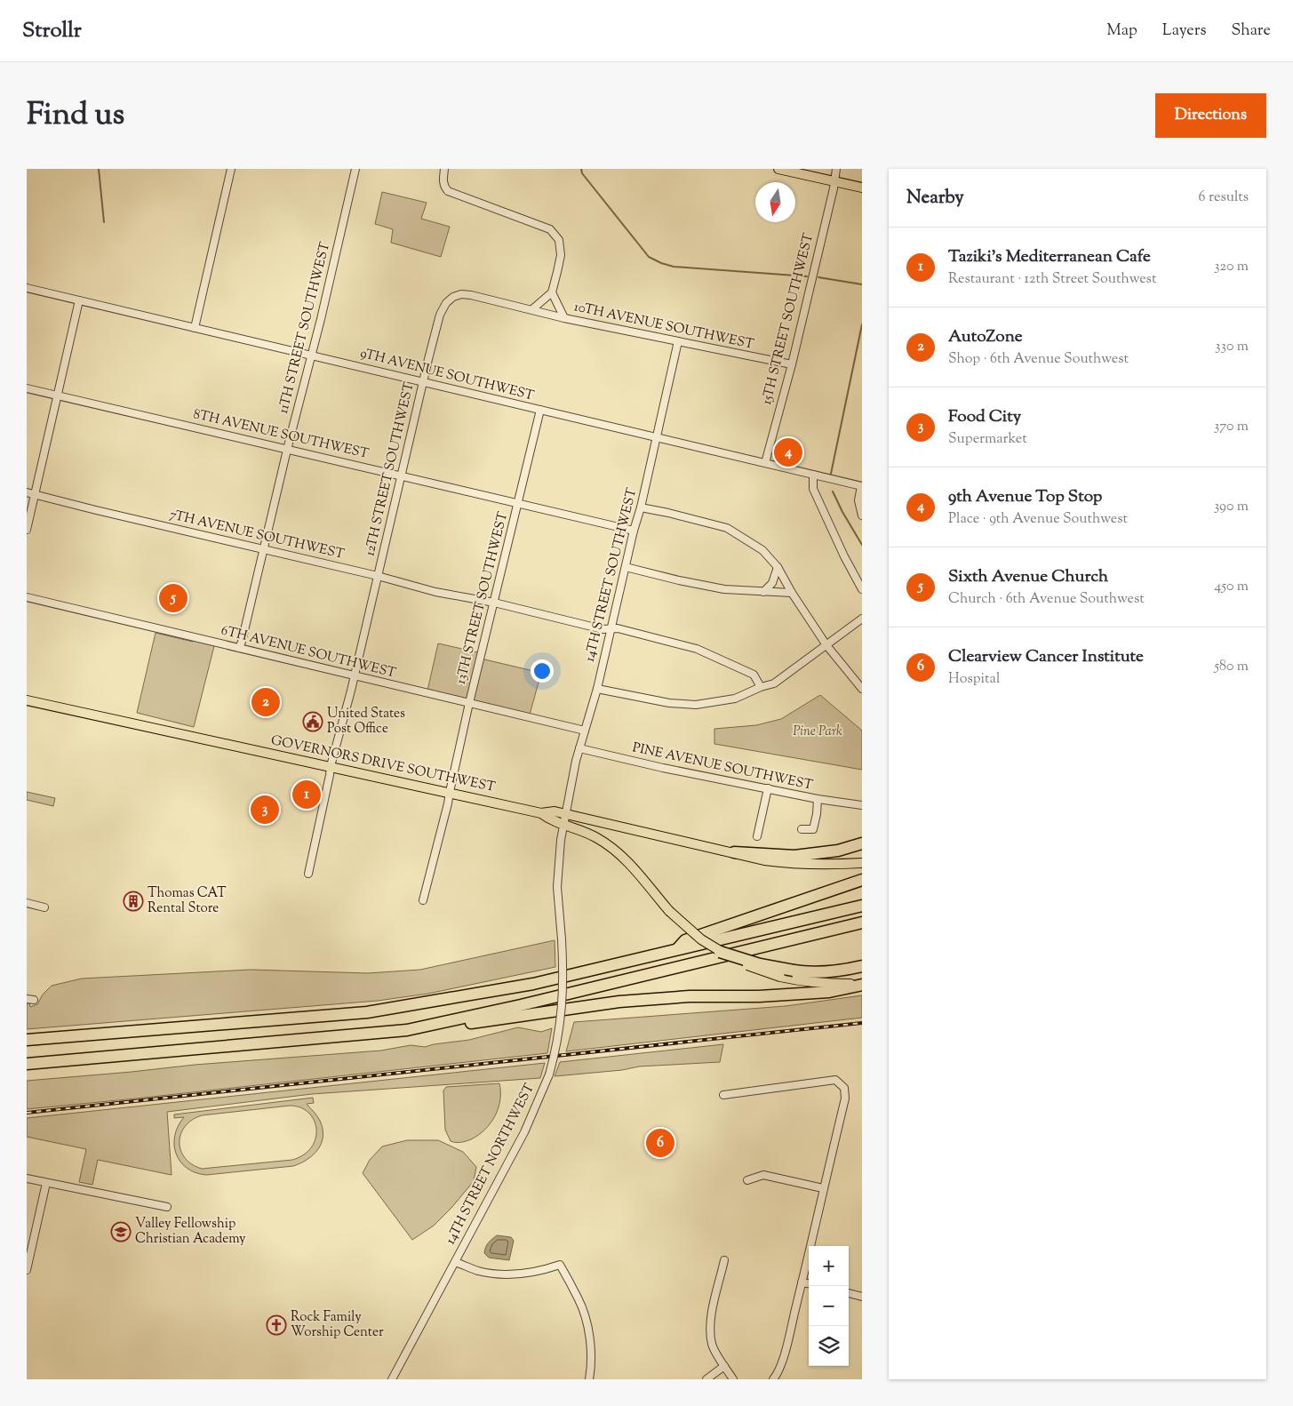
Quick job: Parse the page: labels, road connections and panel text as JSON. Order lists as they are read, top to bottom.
{
  "streets": {
    "main road": ["GOVERNORS DRIVE SOUTHWEST"],
    "street": [
      "15TH STREET SOUTHWEST",
      "10TH AVENUE SOUTHWEST",
      "11TH STREET SOUTHWEST",
      "9TH AVENUE SOUTHWEST",
      "8TH AVENUE SOUTHWEST",
      "12TH STREET SOUTHWEST",
      "7TH AVENUE SOUTHWEST",
      "14TH STREET SOUTHWEST",
      "13TH STREET SOUTHWEST",
      "6TH AVENUE SOUTHWEST",
      "PINE AVENUE SOUTHWEST",
      "14TH STREET NORTHWEST"
    ]
  },
  "crossings": [
    ["15TH STREET SOUTHWEST", "10TH AVENUE SOUTHWEST"],
    ["15TH STREET SOUTHWEST", "9TH AVENUE SOUTHWEST"],
    ["10TH AVENUE SOUTHWEST", "12TH STREET SOUTHWEST"],
    ["10TH AVENUE SOUTHWEST", "14TH STREET SOUTHWEST"],
    ["11TH STREET SOUTHWEST", "9TH AVENUE SOUTHWEST"],
    ["11TH STREET SOUTHWEST", "8TH AVENUE SOUTHWEST"],
    ["11TH STREET SOUTHWEST", "7TH AVENUE SOUTHWEST"],
    ["11TH STREET SOUTHWEST", "6TH AVENUE SOUTHWEST"],
    ["9TH AVENUE SOUTHWEST", "12TH STREET SOUTHWEST"],
    ["9TH AVENUE SOUTHWEST", "14TH STREET SOUTHWEST"],
    ["9TH AVENUE SOUTHWEST", "13TH STREET SOUTHWEST"],
    ["8TH AVENUE SOUTHWEST", "12TH STREET SOUTHWEST"],
    ["8TH AVENUE SOUTHWEST", "14TH STREET SOUTHWEST"],
    ["8TH AVENUE SOUTHWEST", "13TH STREET SOUTHWEST"],
    ["12TH STREET SOUTHWEST", "7TH AVENUE SOUTHWEST"],
    ["12TH STREET SOUTHWEST", "6TH AVENUE SOUTHWEST"],
    ["12TH STREET SOUTHWEST", "GOVERNORS DRIVE SOUTHWEST"],
    ["7TH AVENUE SOUTHWEST", "14TH STREET SOUTHWEST"],
    ["7TH AVENUE SOUTHWEST", "13TH STREET SOUTHWEST"],
    ["14TH STREET SOUTHWEST", "6TH AVENUE SOUTHWEST"],
    ["14TH STREET SOUTHWEST", "GOVERNORS DRIVE SOUTHWEST"],
    ["14TH STREET SOUTHWEST", "PINE AVENUE SOUTHWEST"],
    ["14TH STREET SOUTHWEST", "14TH STREET NORTHWEST"],
    ["13TH STREET SOUTHWEST", "6TH AVENUE SOUTHWEST"],
    ["13TH STREET SOUTHWEST", "GOVERNORS DRIVE SOUTHWEST"],
    ["GOVERNORS DRIVE SOUTHWEST", "14TH STREET NORTHWEST"]
  ],
  "parks": ["Pine Park"],
  "places": {
    "public building": ["United States Post Office"],
    "building": ["Thomas CAT Rental Store"],
    "school or university": ["Valley Fellowship Christian Academy"],
    "church": ["Rock Family Worship Center"]
  },
  "north": "bottom",
  "page": {
    "header": "Strollr",
    "nav": ["Map", "Layers", "Share"],
    "title": "Find us",
    "buttons": "Directions",
    "heading": ["Nearby", "6 results"],
    "list": [
      {
        "mark": "1",
        "name": "Taziki's Mediterranean Cafe",
        "note": "Restaurant · 12th Street Southwest",
        "value": "320 m"
      },
      {
        "mark": "2",
        "name": "AutoZone",
        "note": "Shop · 6th Avenue Southwest",
        "value": "330 m"
      },
      {
        "mark": "3",
        "name": "Food City",
        "note": "Supermarket",
        "value": "370 m"
      },
      {
        "mark": "4",
        "name": "9th Avenue Top Stop",
        "note": "Place · 9th Avenue Southwest",
        "value": "390 m"
      },
      {
        "mark": "5",
        "name": "Sixth Avenue Church",
        "note": "Church · 6th Avenue Southwest",
        "value": "450 m"
      },
      {
        "mark": "6",
        "name": "Clearview Cancer Institute",
        "note": "Hospital",
        "value": "580 m"
      }
    ],
    "pins": [
      "4",
      "5",
      "2",
      "1",
      "3",
      "6"
    ],
    "map_buttons": ["+", "−"]
  }
}
